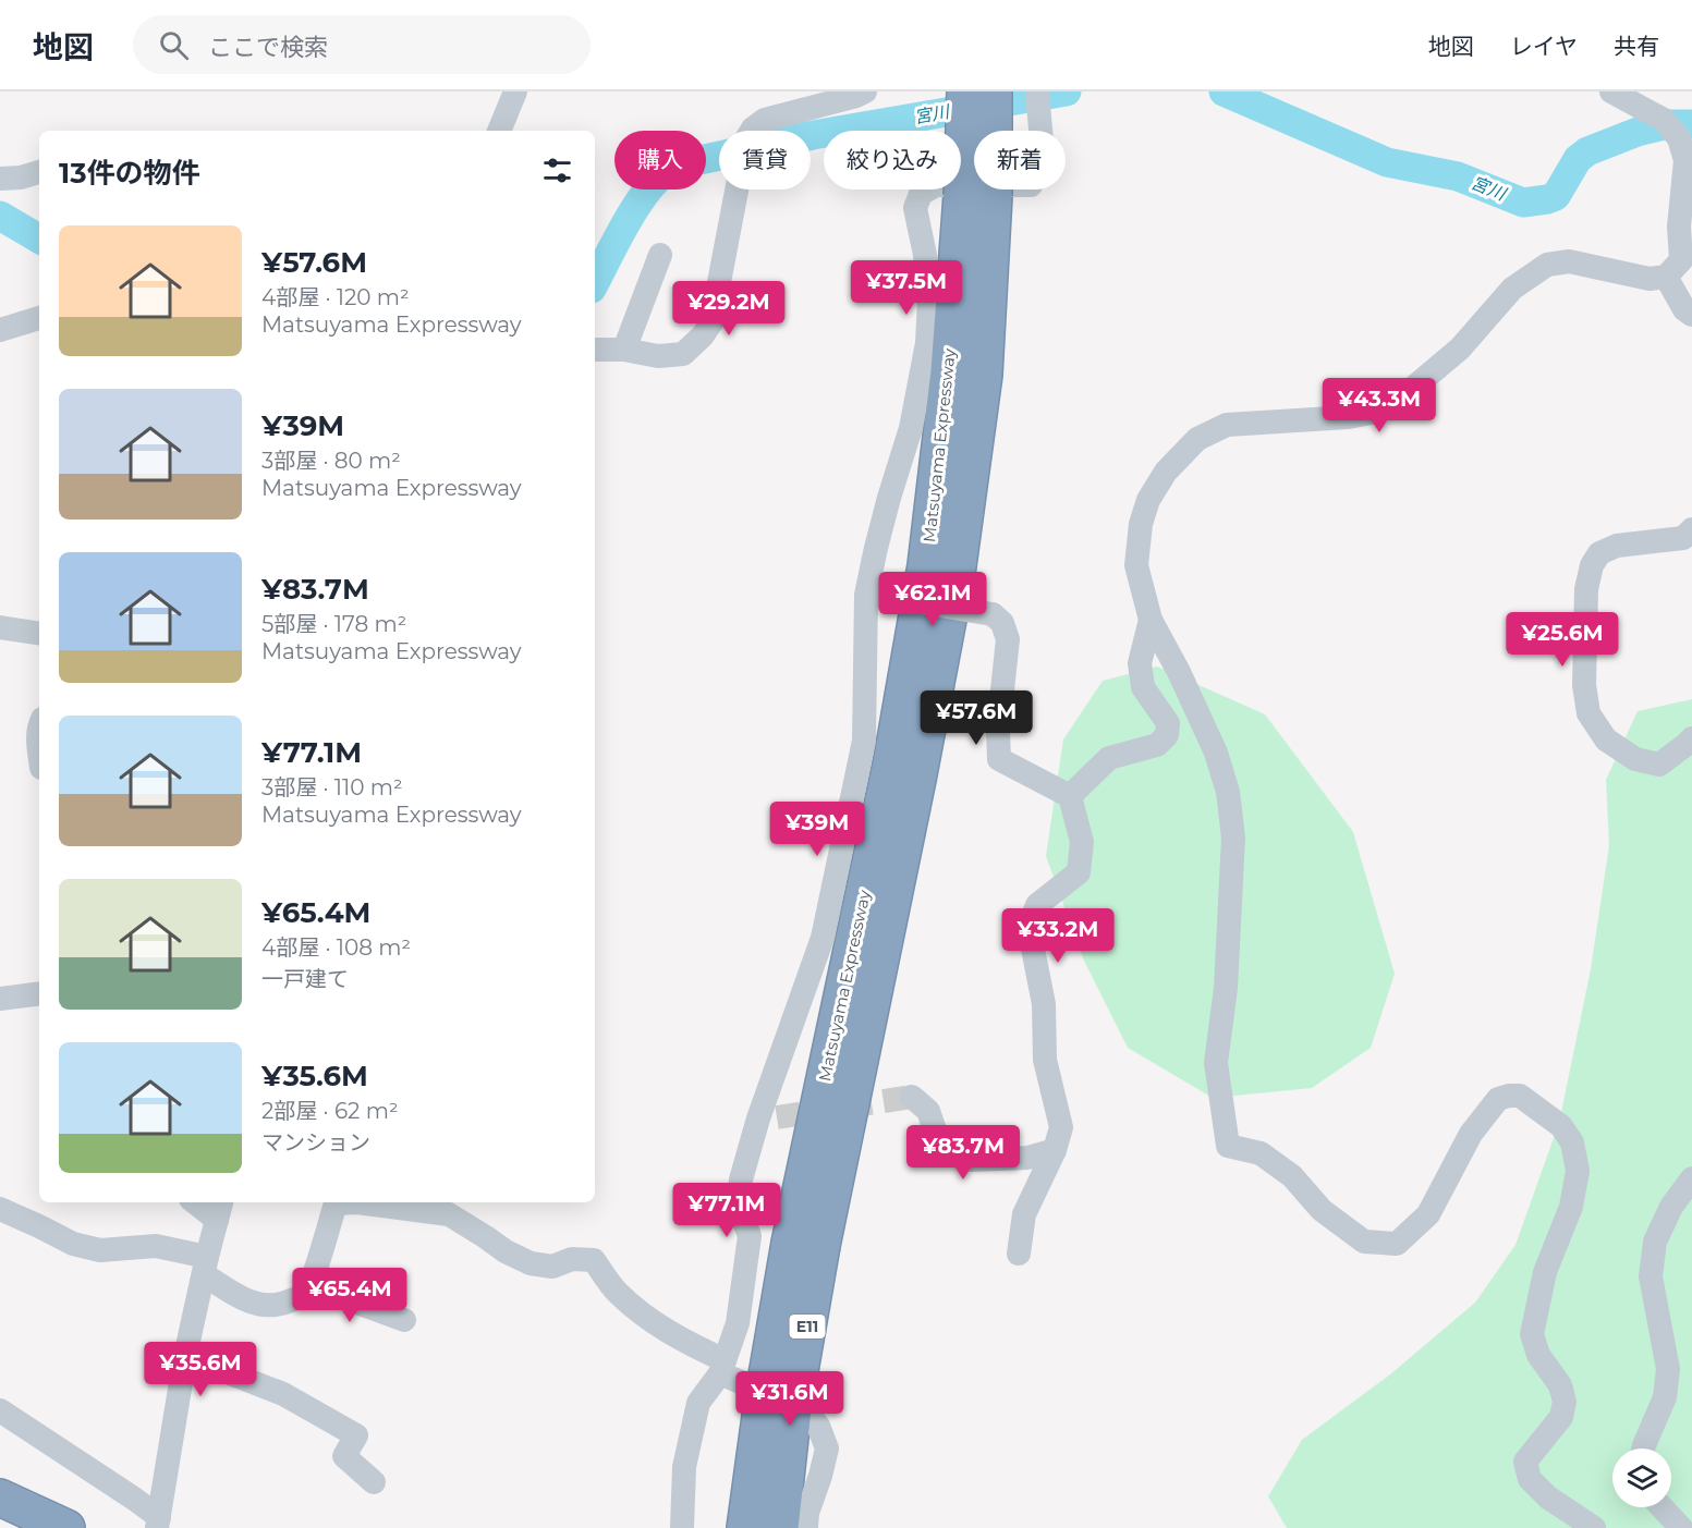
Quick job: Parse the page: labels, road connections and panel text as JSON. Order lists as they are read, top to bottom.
{
  "streets": {
    "highway": ["Matsuyama Expressway", "E11"]
  },
  "water": ["宮川"],
  "page": {
    "header": "地図",
    "search": "ここで検索",
    "nav": ["地図", "レイヤ", "共有"],
    "chip": [
      "購入",
      "賃貸",
      "絞り込み",
      "新着"
    ],
    "heading": "13件の物件",
    "list": [
      {
        "name": "¥57.6M",
        "note": "4部屋 · 120 m² · Matsuyama Expressway"
      },
      {
        "name": "¥39M",
        "note": "3部屋 · 80 m² · Matsuyama Expressway"
      },
      {
        "name": "¥83.7M",
        "note": "5部屋 · 178 m² · Matsuyama Expressway"
      },
      {
        "name": "¥77.1M",
        "note": "3部屋 · 110 m² · Matsuyama Expressway"
      },
      {
        "name": "¥65.4M",
        "note": "4部屋 · 108 m² · 一戸建て"
      },
      {
        "name": "¥35.6M",
        "note": "2部屋 · 62 m² · マンション"
      }
    ],
    "price": [
      "¥37.5M",
      "¥29.2M",
      "¥43.3M",
      "¥62.1M",
      "¥25.6M",
      "¥57.6M",
      "¥39M",
      "¥33.2M",
      "¥83.7M",
      "¥77.1M",
      "¥65.4M",
      "¥35.6M",
      "¥31.6M"
    ]
  }
}
